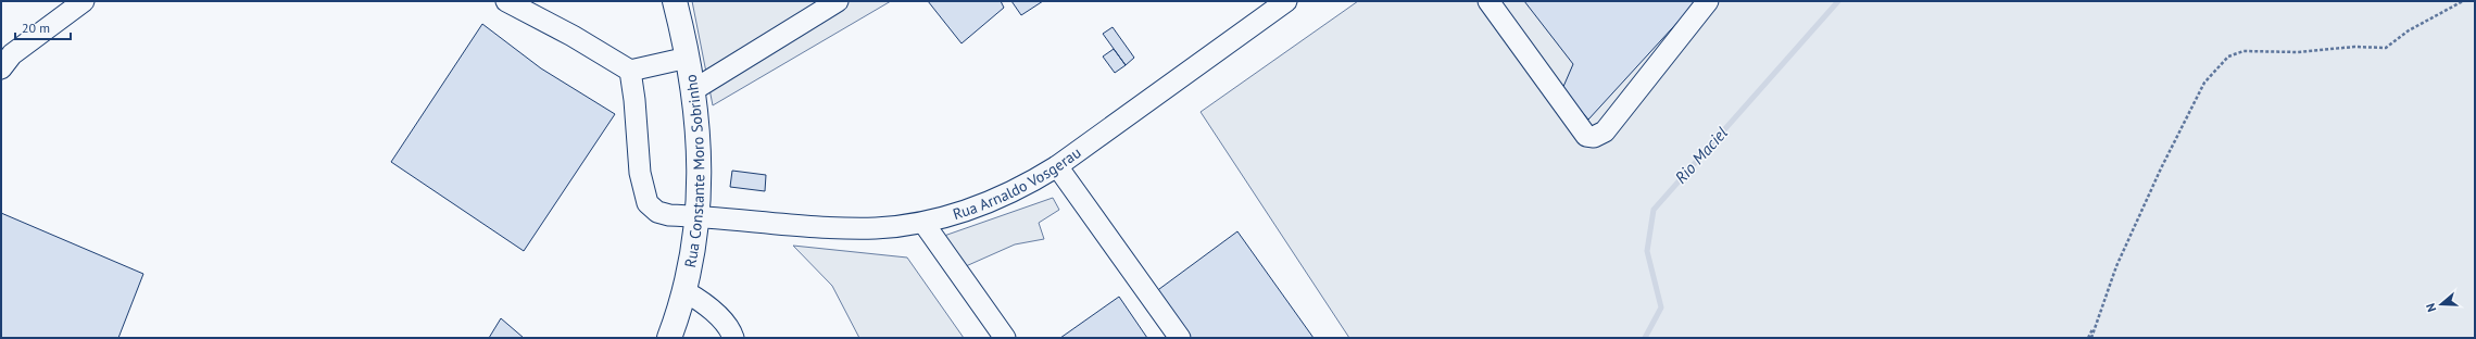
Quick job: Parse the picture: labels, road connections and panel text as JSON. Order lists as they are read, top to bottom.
{
  "streets": {
    "main road": ["Rua Constante Moro Sobrinho"],
    "street": ["Rua Arnaldo Vosgerau"]
  },
  "crossings": [
    ["Rua Constante Moro Sobrinho", "Rua Arnaldo Vosgerau"]
  ],
  "water": ["Rio Maciel"],
  "scale_bar": "20 m",
  "north": "left"
}
